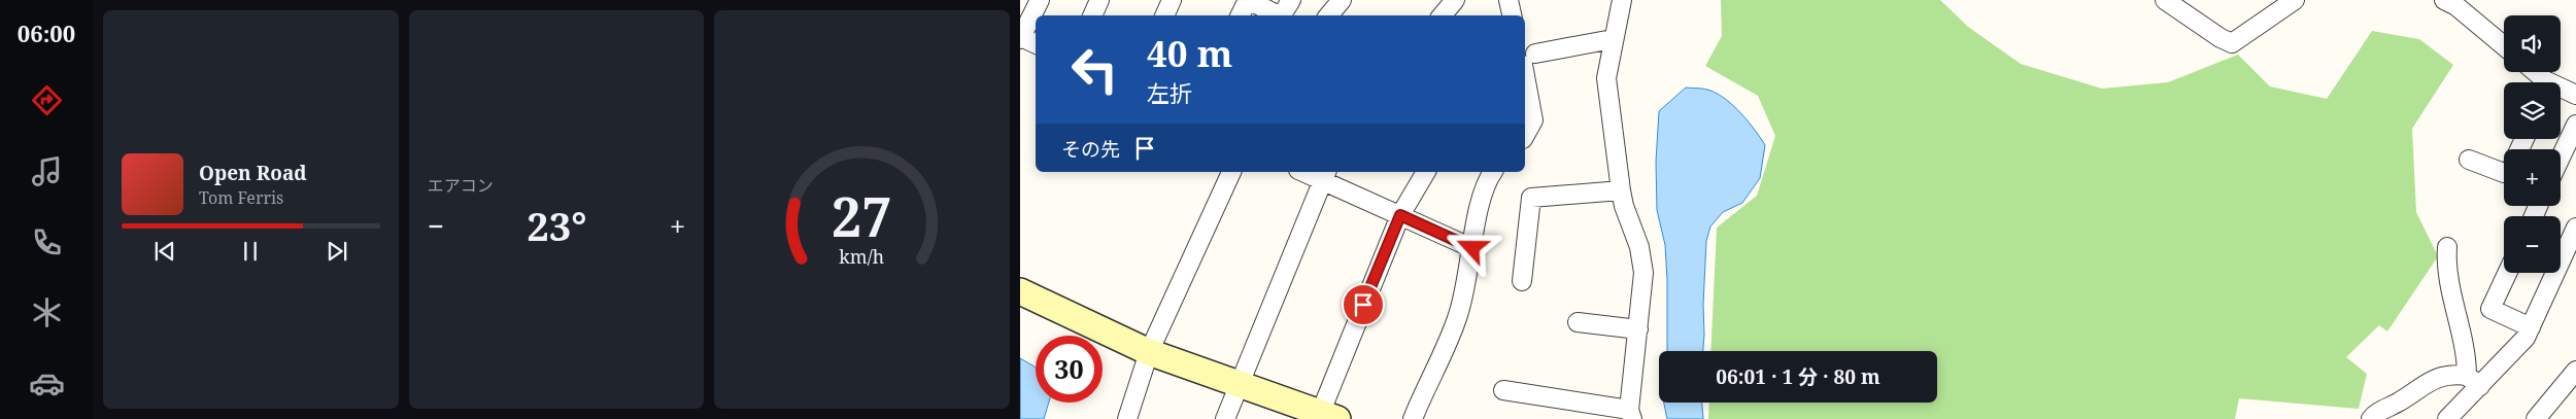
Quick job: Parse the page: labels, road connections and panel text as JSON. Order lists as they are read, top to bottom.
{
  "page": {
    "tabs": "06:00",
    "tile": "エアコン",
    "map_buttons": ["+", "−"],
    "turn": ["40 m", "左折"],
    "then": "その先",
    "song": ["Open Road", "Tom Ferris"],
    "heat": ["−", "23°", "+"],
    "limit": "30",
    "trip": "06:01 · 1 分 · 80 m",
    "gauge": ["27", "km/h"]
  }
}
